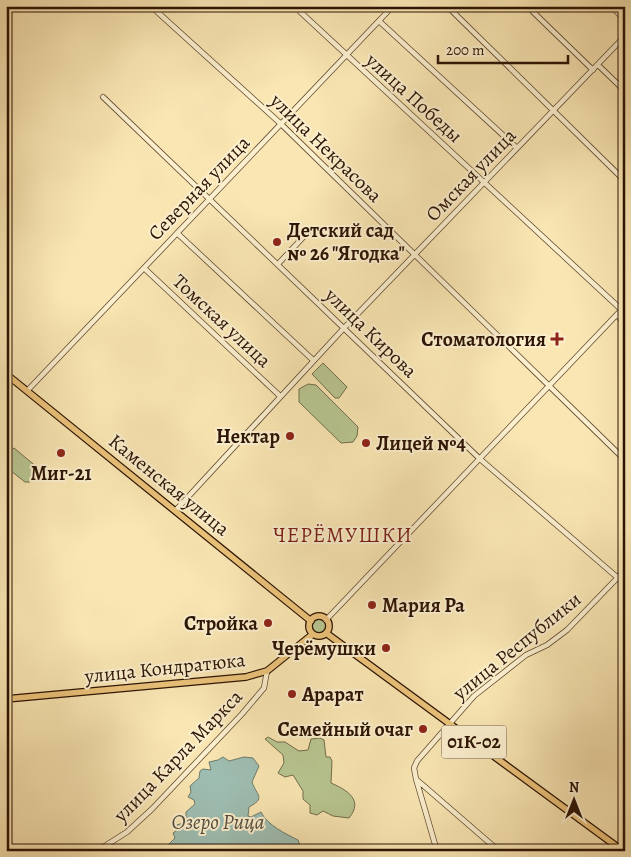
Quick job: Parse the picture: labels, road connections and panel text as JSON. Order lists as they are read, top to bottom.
{
  "streets": {
    "main road": ["Каменская улица", "улица Кондратюка", "01К-02"],
    "street": [
      "улица Победы",
      "улица Некрасова",
      "Омская улица",
      "Северная улица",
      "Томская улица",
      "улица Кирова",
      "улица Республики",
      "улица Карла Маркса"
    ]
  },
  "crossings": [
    ["улица Победы", "Омская улица"],
    ["улица Победы", "Северная улица"],
    ["улица Некрасова", "Омская улица"],
    ["улица Некрасова", "Северная улица"],
    ["Омская улица", "Томская улица"],
    ["Омская улица", "улица Кирова"],
    ["Омская улица", "Каменская улица"],
    ["Северная улица", "Томская улица"],
    ["Северная улица", "улица Кирова"],
    ["Северная улица", "Каменская улица"],
    ["улица Кирова", "улица Республики"],
    ["Каменская улица", "улица Кондратюка"],
    ["Каменская улица", "01К-02"],
    ["улица Республики", "01К-02"],
    ["улица Кондратюка", "01К-02"],
    ["улица Кондратюка", "улица Карла Маркса"]
  ],
  "districts": ["ЧЕРЁМУШКИ"],
  "water": ["Озеро Рица"],
  "places": {
    "other": [
      "Детский сад № 26 \"Ягодка\"",
      "Нектар",
      "Лицей №4",
      "Миг-21",
      "Мария Ра",
      "Стройка",
      "Черёмушки",
      "Арарат",
      "Семейный очаг"
    ],
    "health": ["Стоматология"]
  },
  "scale_bar": "200 m",
  "north": "top"
}
